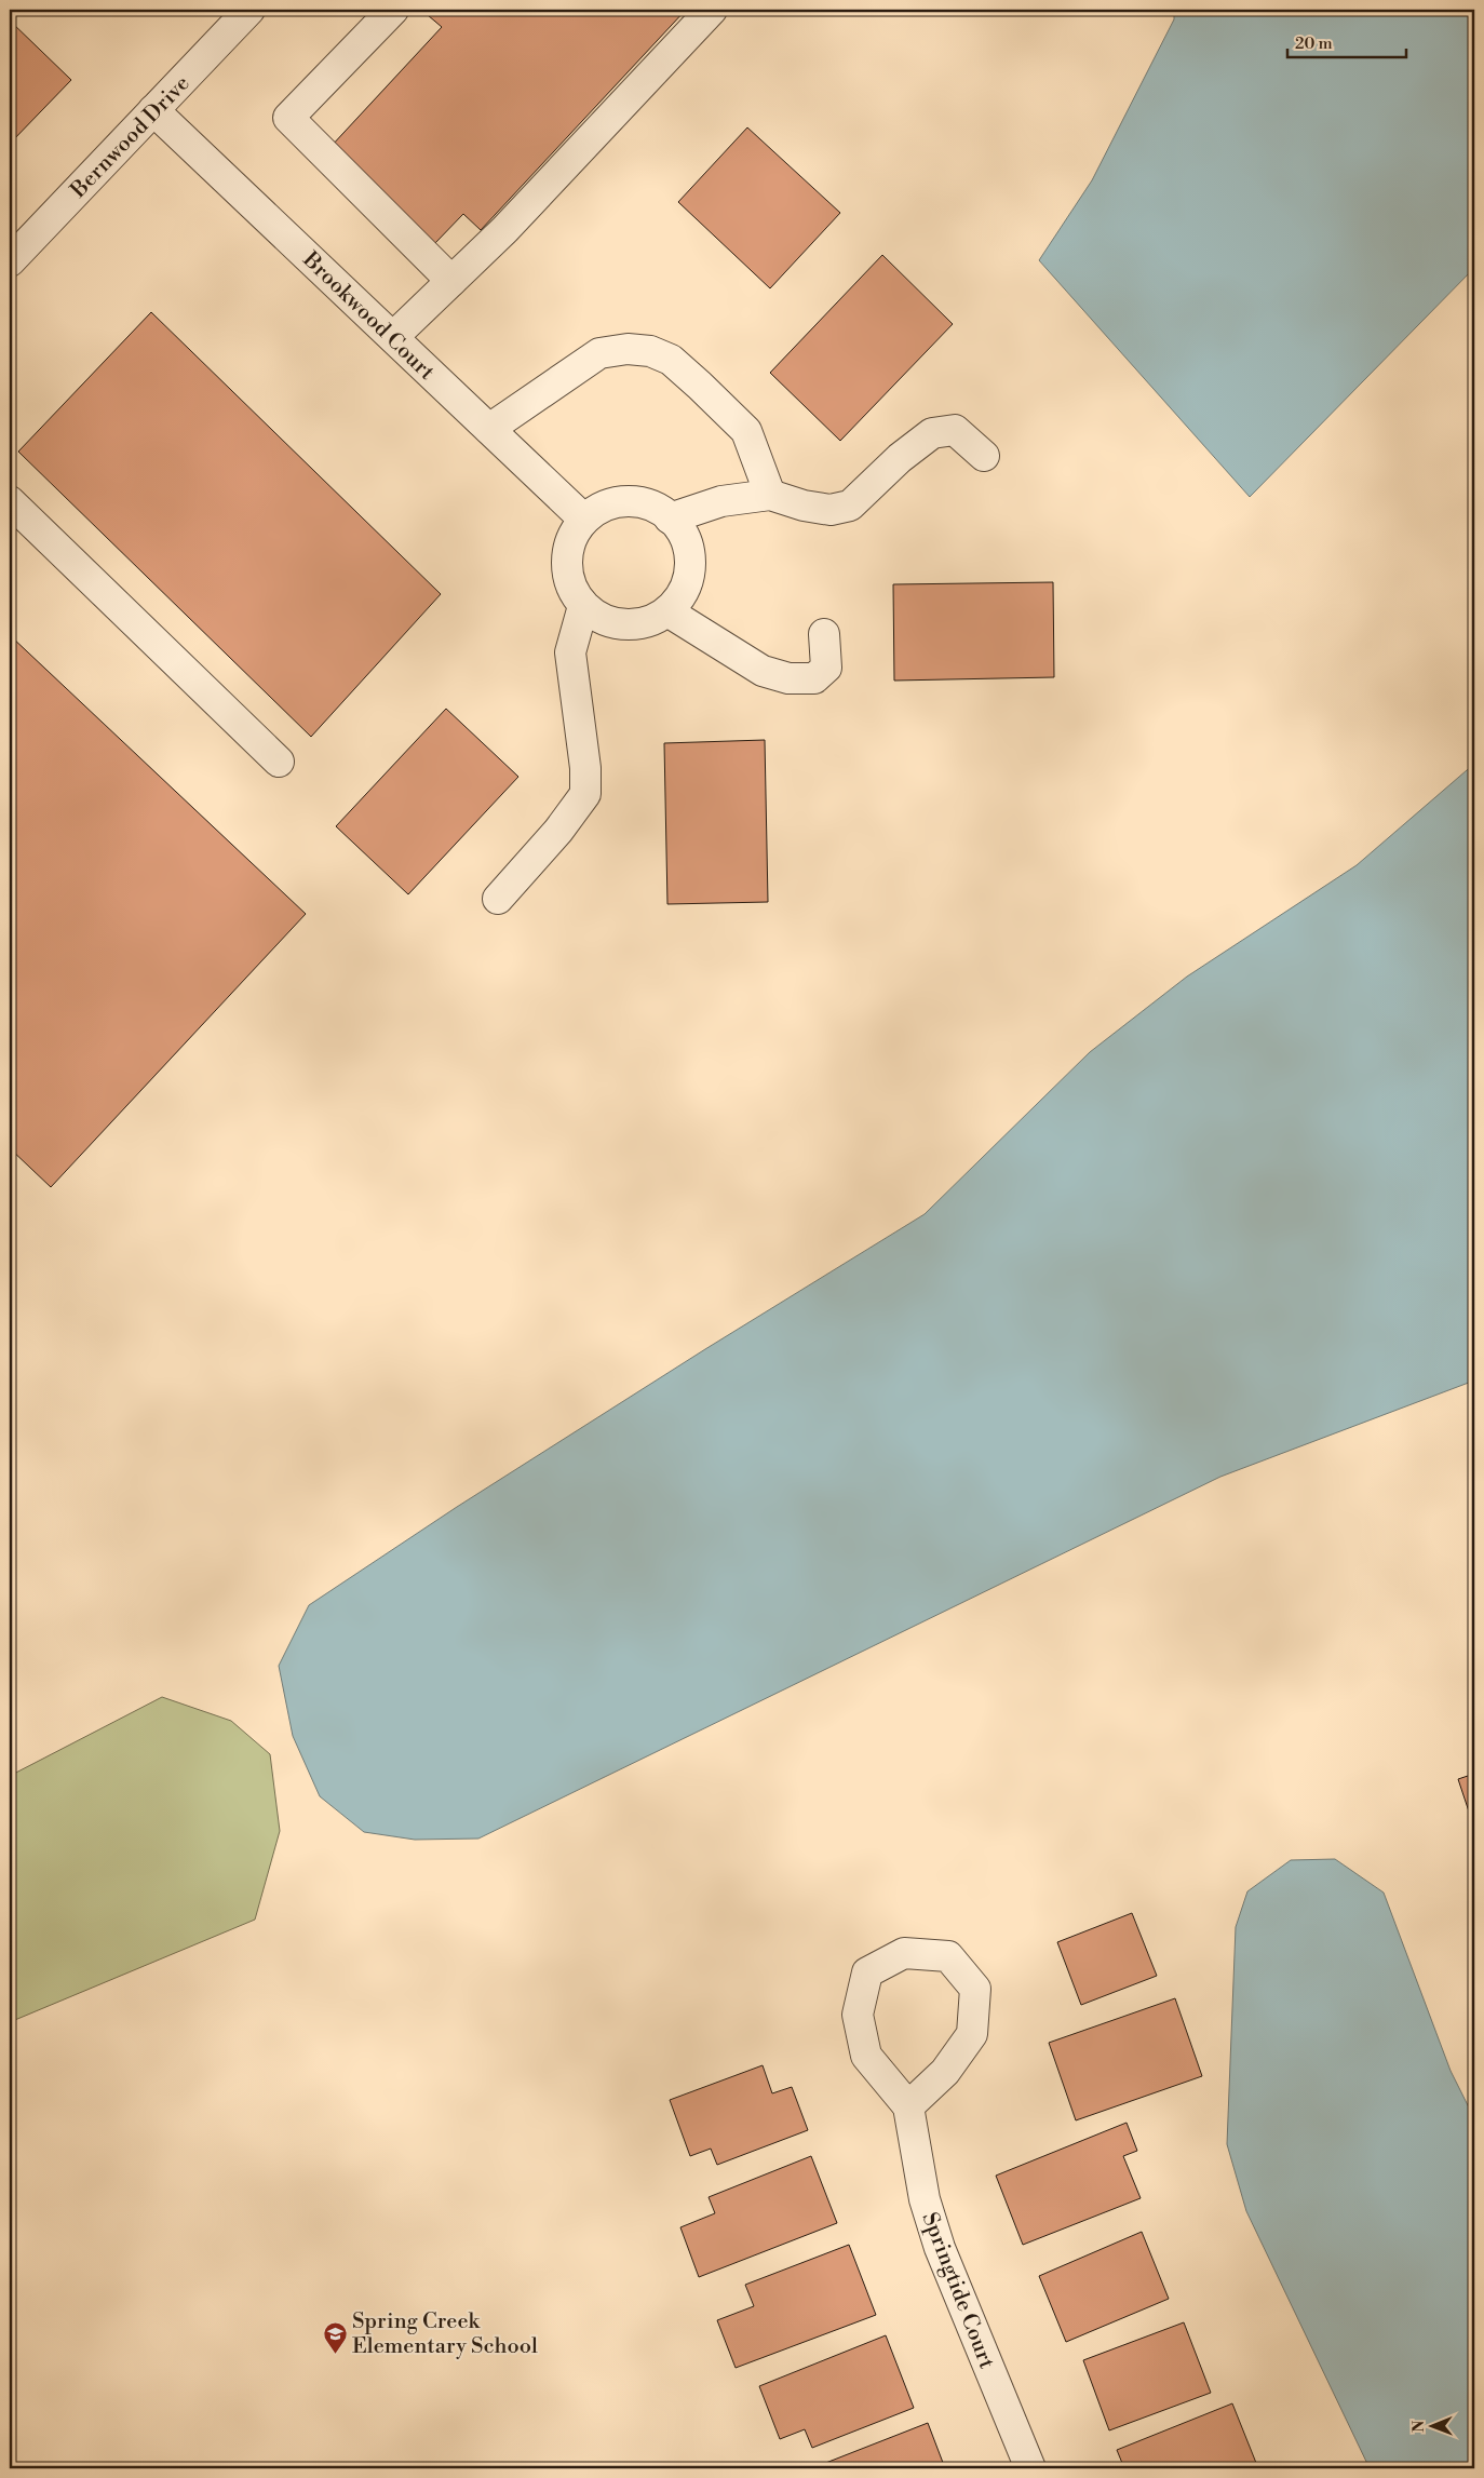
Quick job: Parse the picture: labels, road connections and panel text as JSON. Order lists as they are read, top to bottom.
{
  "streets": {
    "street": ["Bernwood Drive", "Brookwood Court", "Springtide Court"]
  },
  "crossings": [
    ["Bernwood Drive", "Brookwood Court"]
  ],
  "places": {
    "school or university": ["Spring Creek Elementary School"]
  },
  "scale_bar": "20 m",
  "north": "left"
}
